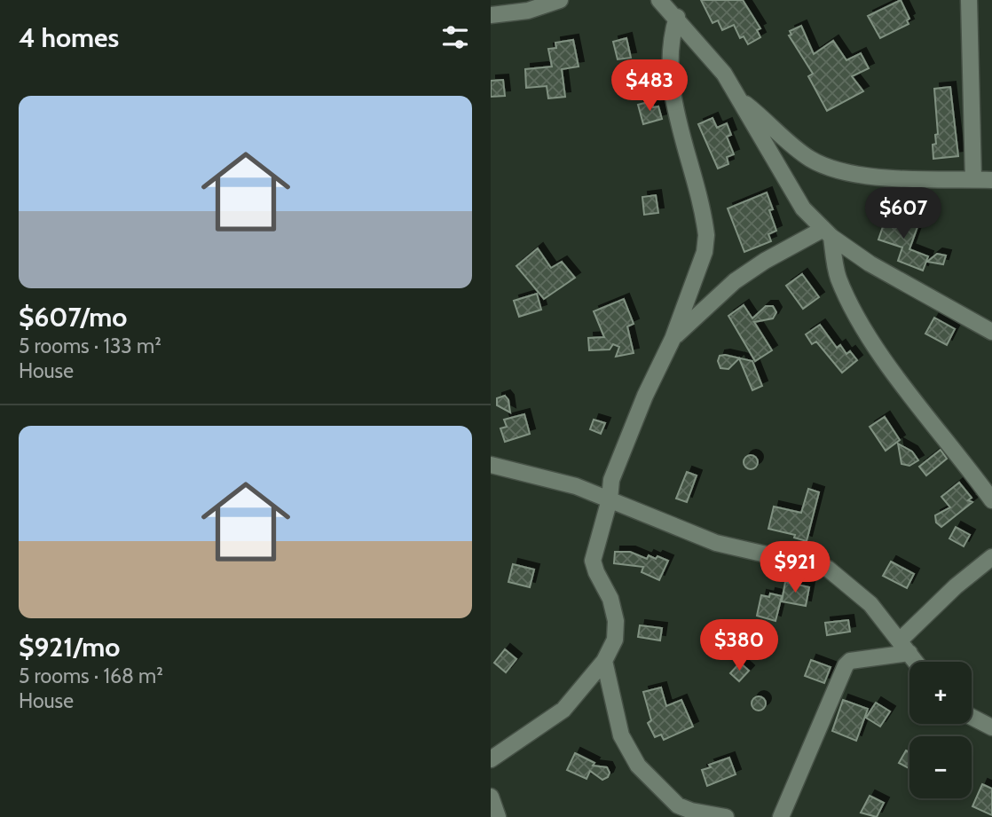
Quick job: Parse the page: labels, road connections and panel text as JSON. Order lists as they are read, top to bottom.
{
  "page": {
    "heading": "4 homes",
    "price": [
      "$483",
      "$607",
      "$921",
      "$380"
    ],
    "list": [
      {
        "name": "$607/mo",
        "note": "5 rooms · 133 m² · House"
      },
      {
        "name": "$921/mo",
        "note": "5 rooms · 168 m² · House"
      }
    ],
    "map_buttons": ["+", "−"]
  }
}
